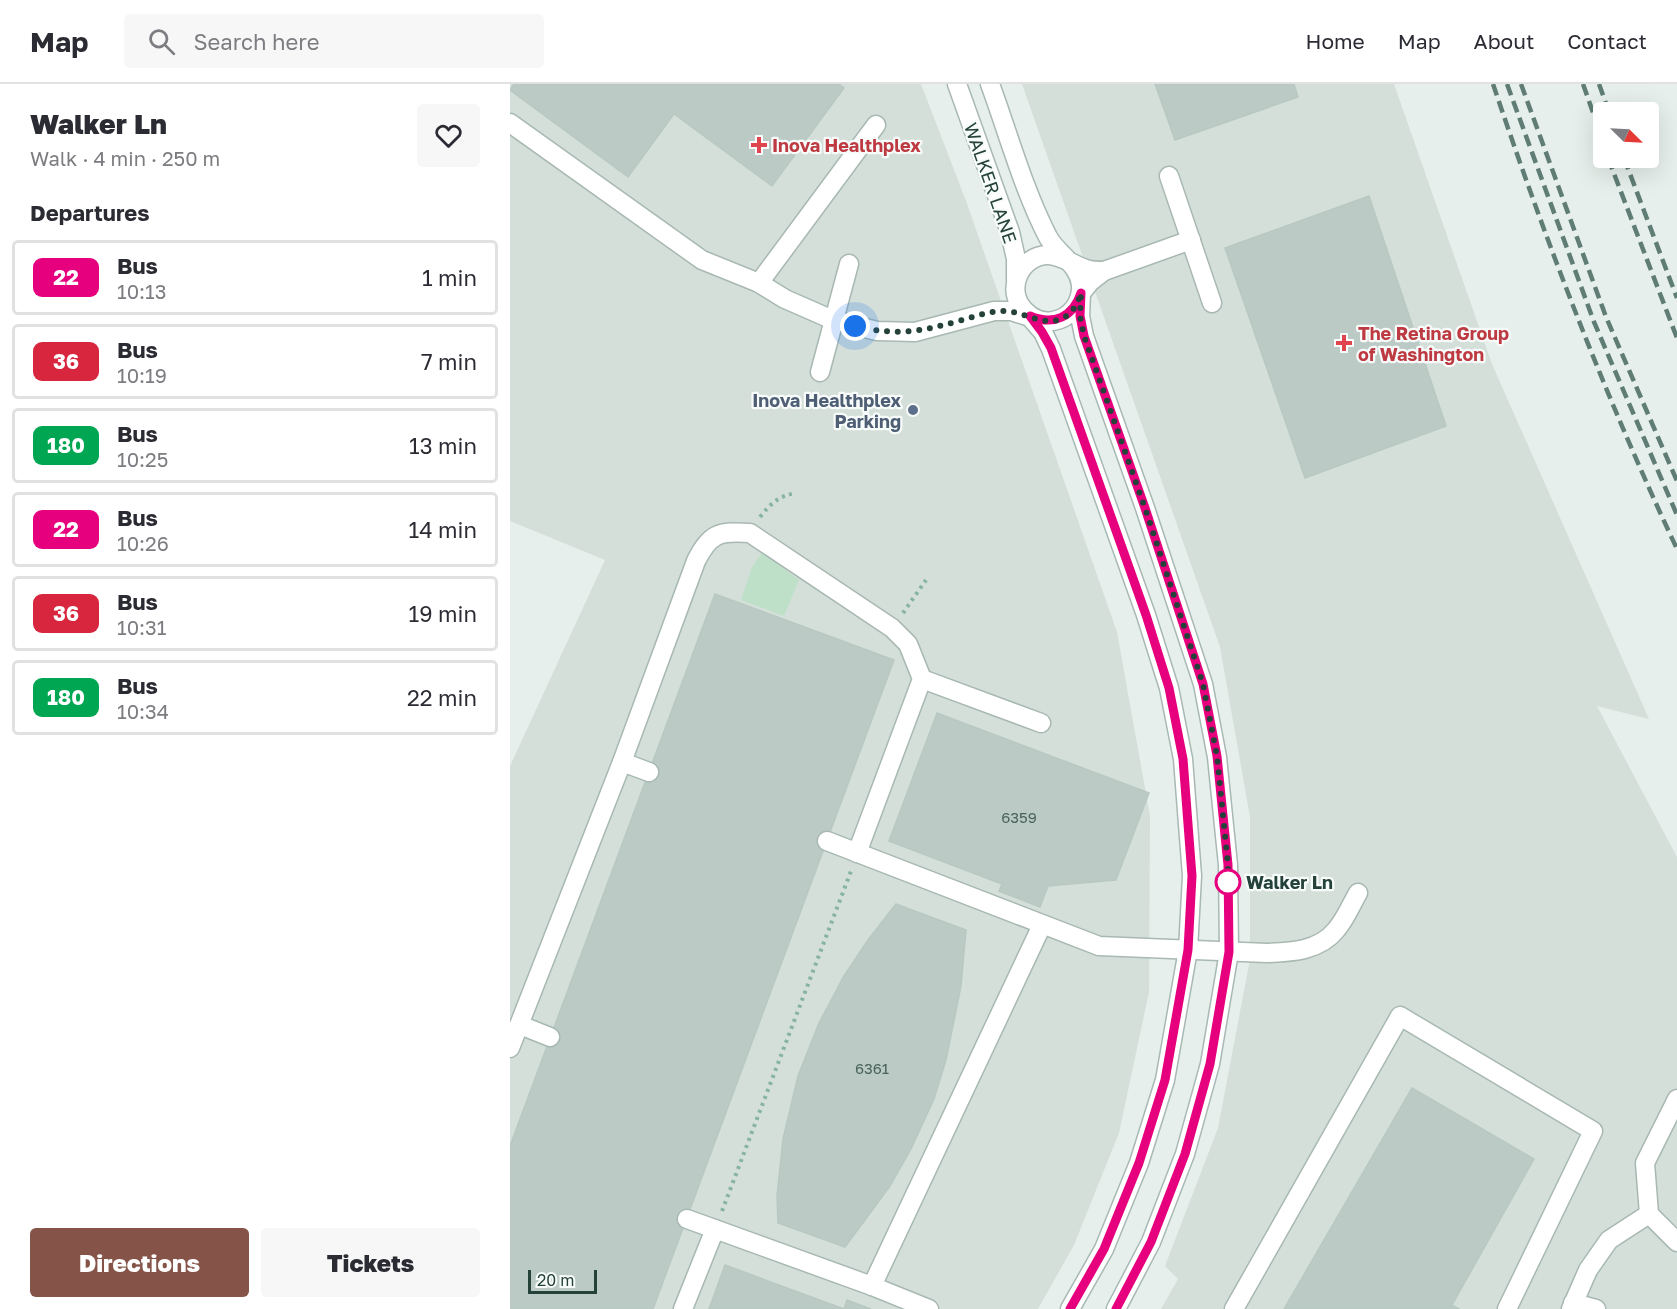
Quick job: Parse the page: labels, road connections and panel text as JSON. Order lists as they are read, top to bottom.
{
  "streets": {
    "street": ["WALKER LANE"]
  },
  "places": {
    "health": ["Inova Healthplex", "The Retina Group of Washington"],
    "other": ["Inova Healthplex Parking", "Walker Ln"]
  },
  "lines": ["bus line 22"],
  "house_numbers": ["6359", "6361"],
  "scale_bar": "20 m",
  "north": "bottom right",
  "page": {
    "header": "Map",
    "search": "Search here",
    "nav": [
      "Home",
      "Map",
      "About",
      "Contact"
    ],
    "heading": [
      ["Walker Ln", "Walk · 4 min · 250 m"],
      "Departures"
    ],
    "list": [
      {
        "mark": "22",
        "name": "Bus",
        "note": "10:13",
        "value": "1 min"
      },
      {
        "mark": "36",
        "name": "Bus",
        "note": "10:19",
        "value": "7 min"
      },
      {
        "mark": "180",
        "name": "Bus",
        "note": "10:25",
        "value": "13 min"
      },
      {
        "mark": "22",
        "name": "Bus",
        "note": "10:26",
        "value": "14 min"
      },
      {
        "mark": "36",
        "name": "Bus",
        "note": "10:31",
        "value": "19 min"
      },
      {
        "mark": "180",
        "name": "Bus",
        "note": "10:34",
        "value": "22 min"
      }
    ],
    "buttons": ["Directions", "Tickets"],
    "scale": "20 m"
  }
}
